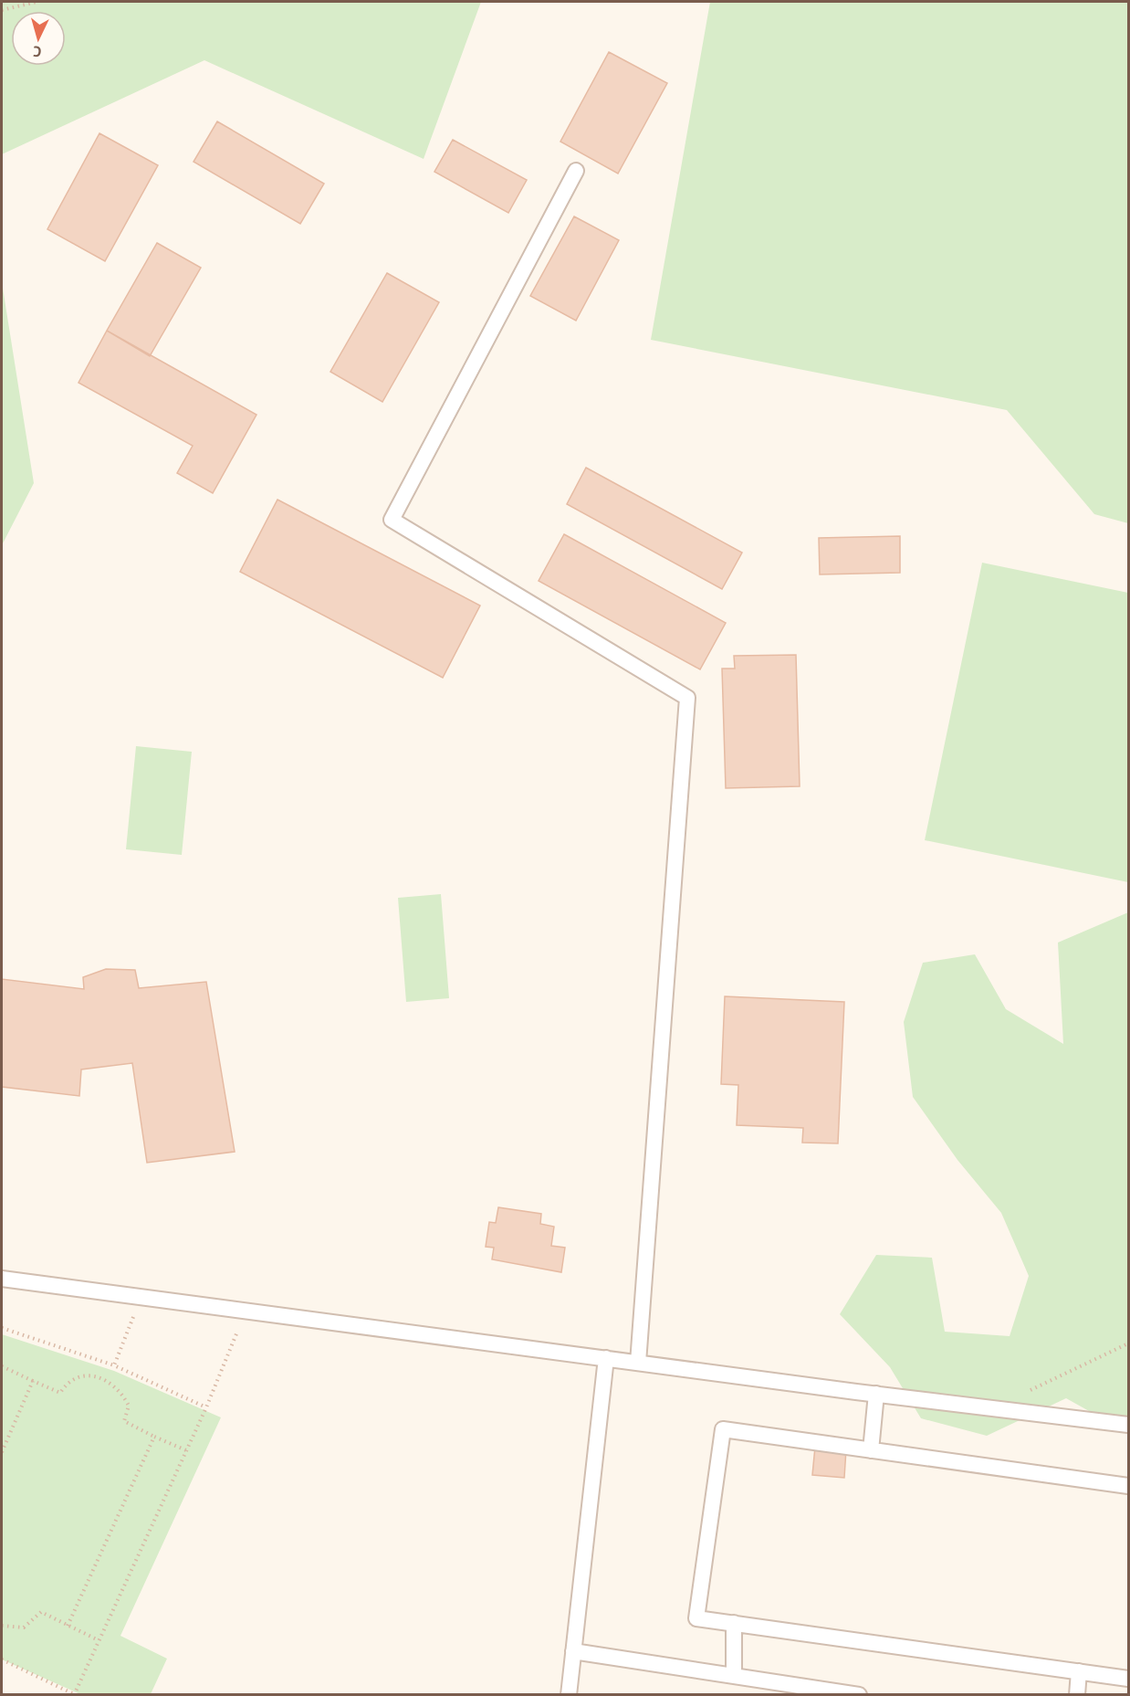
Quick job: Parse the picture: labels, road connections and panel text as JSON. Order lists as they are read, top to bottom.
{
  "north": "bottom"
}
